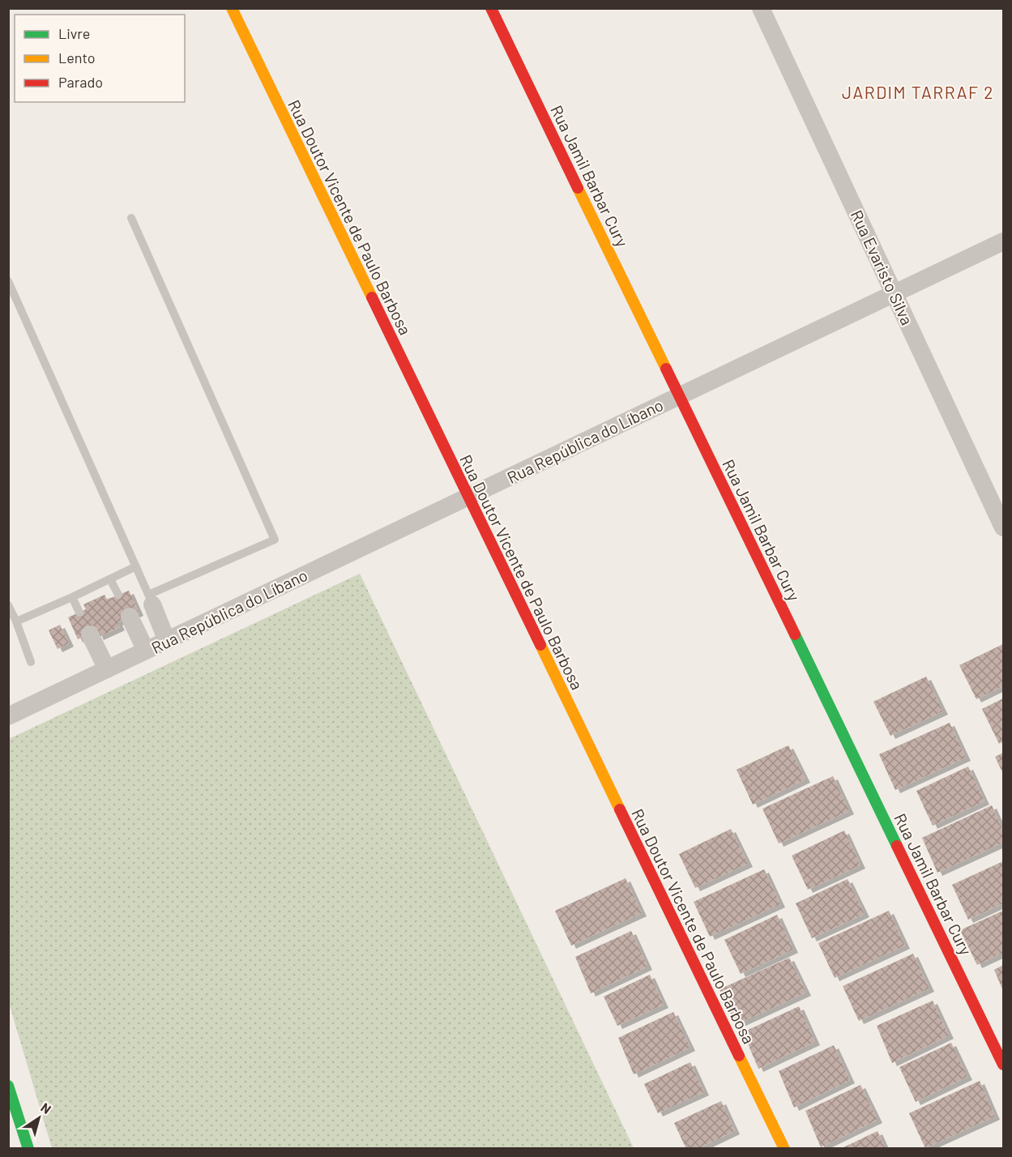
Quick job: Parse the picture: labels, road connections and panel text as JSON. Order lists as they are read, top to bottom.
{
  "streets": {
    "street": [
      "Rua Jamil Barbar Cury",
      "Rua Doutor Vicente de Paulo Barbosa",
      "Rua Evaristo Silva",
      "Rua República do Líbano"
    ]
  },
  "crossings": [
    ["Rua Jamil Barbar Cury", "Rua República do Líbano"],
    ["Rua Doutor Vicente de Paulo Barbosa", "Rua República do Líbano"],
    ["Rua Evaristo Silva", "Rua República do Líbano"]
  ],
  "districts": ["JARDIM TARRAF 2"],
  "legend": ["Livre", "Lento", "Parado"],
  "north": "top right"
}
